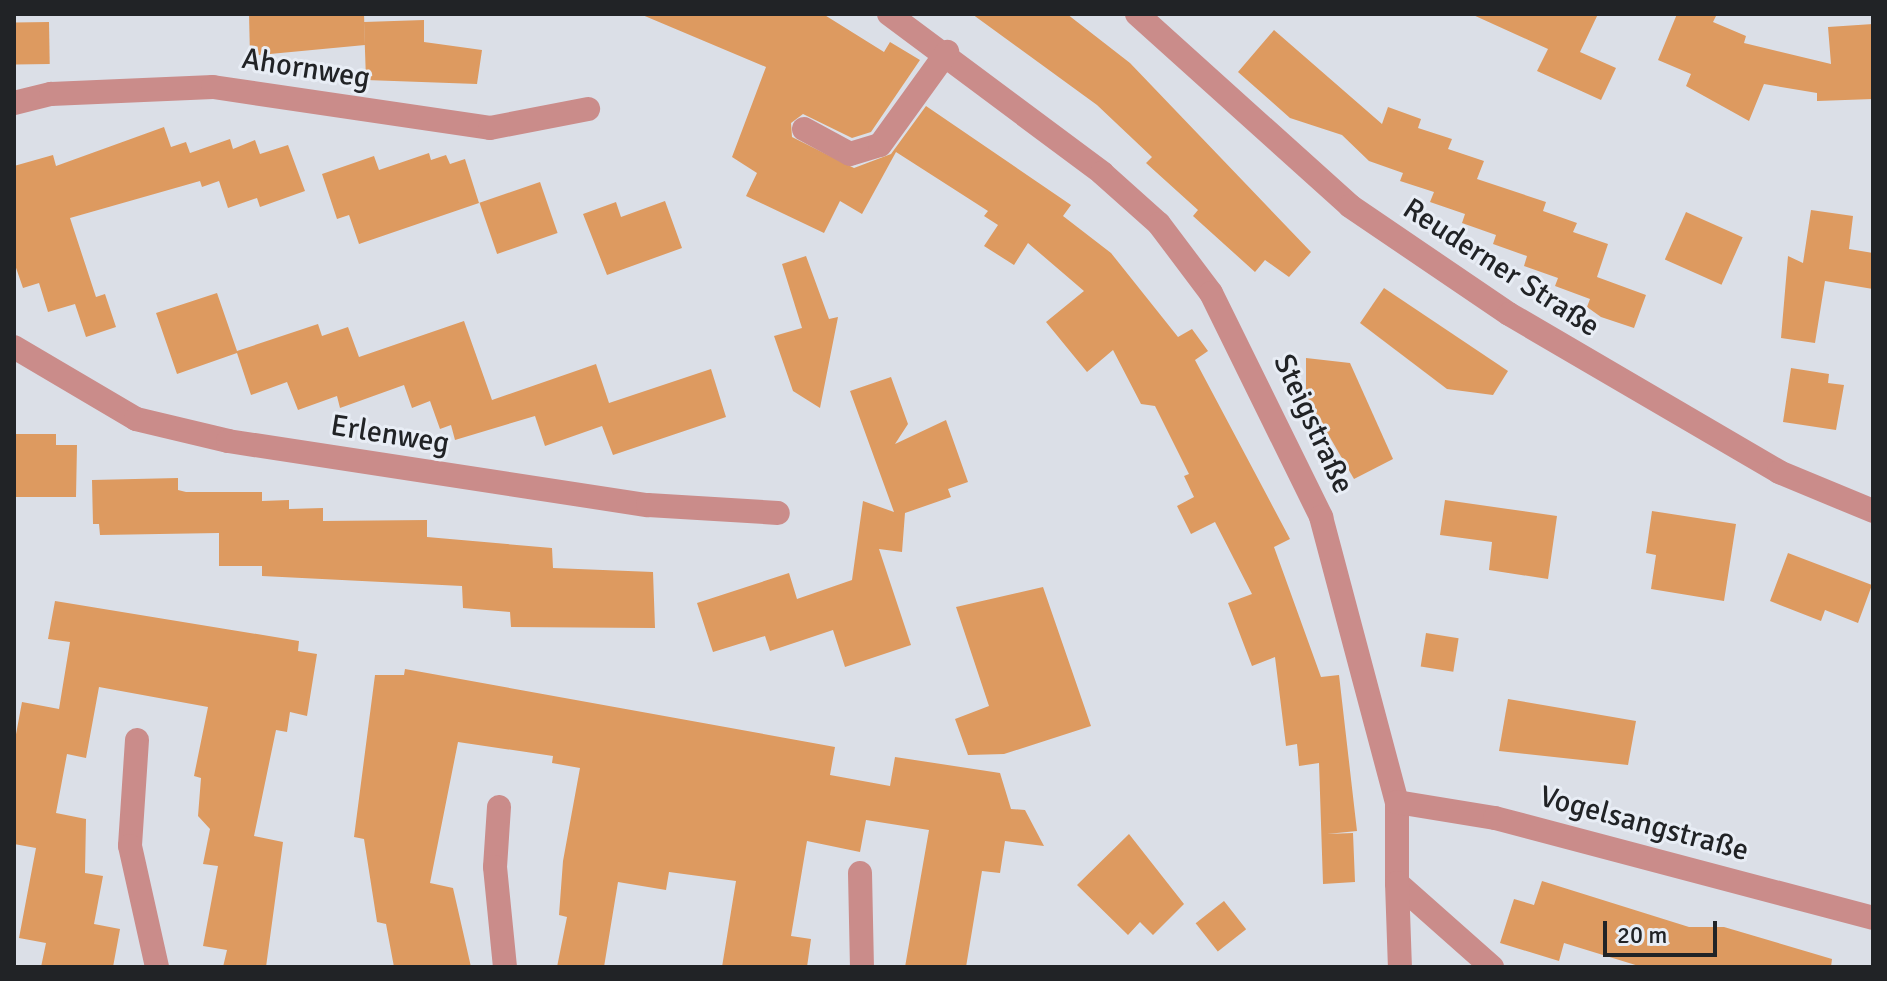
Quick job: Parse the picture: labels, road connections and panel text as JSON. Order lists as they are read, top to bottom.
{
  "streets": {
    "street": [
      "Ahornweg",
      "Reuderner Straße",
      "Steigstraße",
      "Erlenweg",
      "Vogelsangstraße"
    ]
  },
  "crossings": [
    ["Steigstraße", "Vogelsangstraße"]
  ],
  "scale_bar": "20 m"
}
